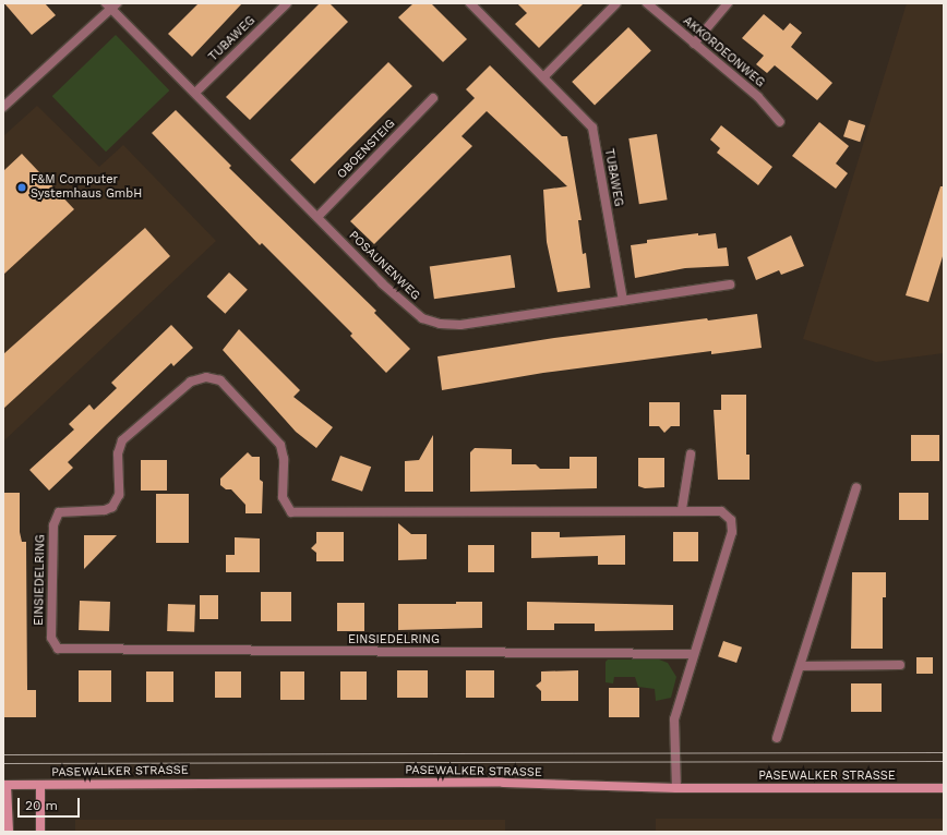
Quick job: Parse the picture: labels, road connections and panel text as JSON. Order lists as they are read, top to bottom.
{
  "streets": {
    "main road": ["PASEWALKER STRASSE"],
    "street": [
      "TUBAWEG",
      "AKKORDEONWEG",
      "OBOENSTEIG",
      "POSAUNENWEG",
      "EINSIEDELRING"
    ]
  },
  "crossings": [
    ["TUBAWEG", "POSAUNENWEG"],
    ["OBOENSTEIG", "POSAUNENWEG"],
    ["EINSIEDELRING", "PASEWALKER STRASSE"]
  ],
  "places": ["F&M Computer Systemhaus GmbH"],
  "scale_bar": "20 m"
}
